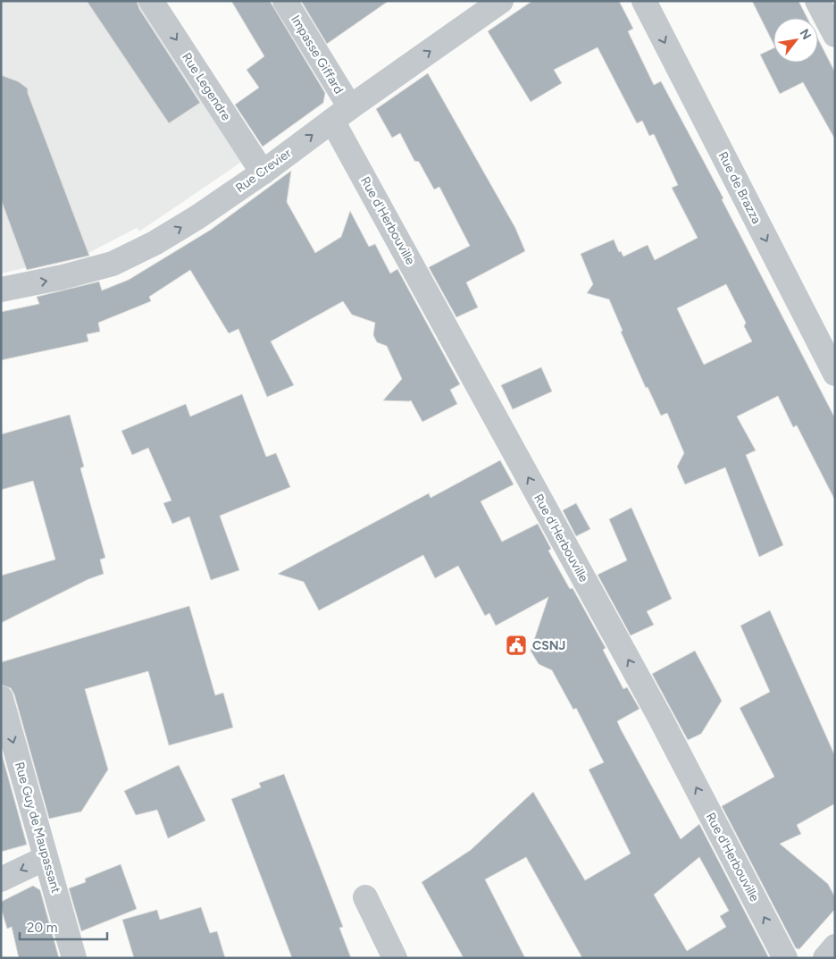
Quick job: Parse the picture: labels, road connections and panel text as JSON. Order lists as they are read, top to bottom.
{
  "streets": {
    "street": [
      "Impasse Giffard",
      "Rue Legendre",
      "Rue Crevier",
      "Rue de Brazza",
      "Rue d'Herbouville",
      "Rue Guy de Maupassant"
    ]
  },
  "crossings": [
    ["Impasse Giffard", "Rue Crevier"],
    ["Impasse Giffard", "Rue d'Herbouville"],
    ["Rue Legendre", "Rue Crevier"],
    ["Rue Crevier", "Rue d'Herbouville"]
  ],
  "one_way": [
    "Rue Legendre",
    "Rue Crevier",
    "Rue de Brazza",
    "Rue d'Herbouville",
    "Rue Guy de Maupassant"
  ],
  "places": {
    "public building": ["CSNJ"]
  },
  "scale_bar": "20 m",
  "north": "top right"
}
